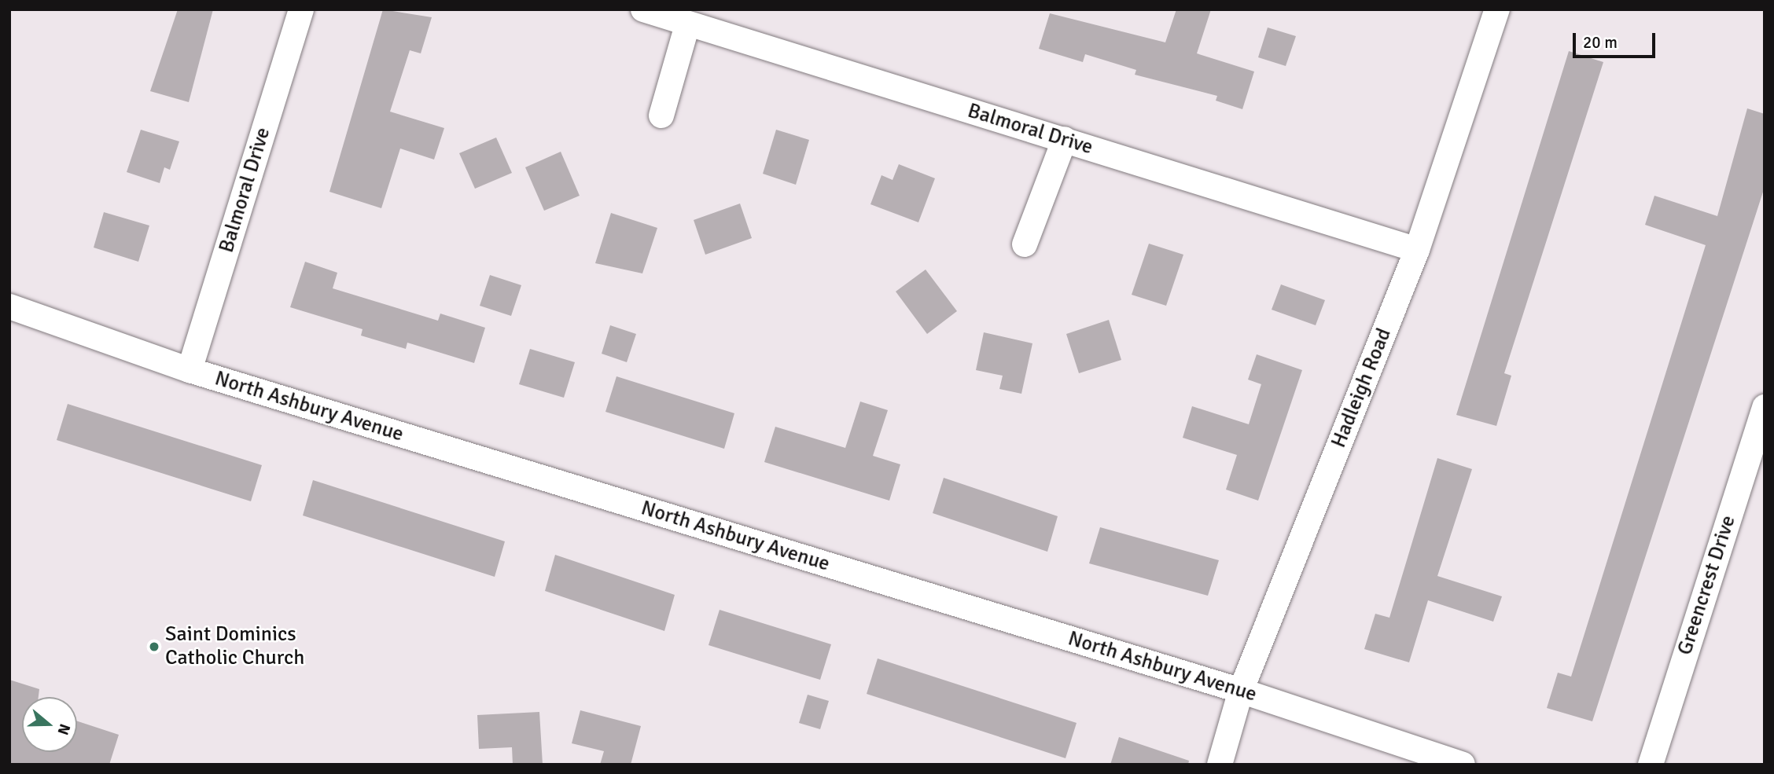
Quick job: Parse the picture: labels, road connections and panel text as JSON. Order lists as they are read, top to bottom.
{
  "streets": {
    "street": [
      "Balmoral Drive",
      "Hadleigh Road",
      "North Ashbury Avenue",
      "Greencrest Drive"
    ]
  },
  "crossings": [
    ["Balmoral Drive", "Hadleigh Road"],
    ["Balmoral Drive", "North Ashbury Avenue"],
    ["Hadleigh Road", "North Ashbury Avenue"]
  ],
  "places": ["Saint Dominics Catholic Church"],
  "scale_bar": "20 m",
  "north": "right"
}
